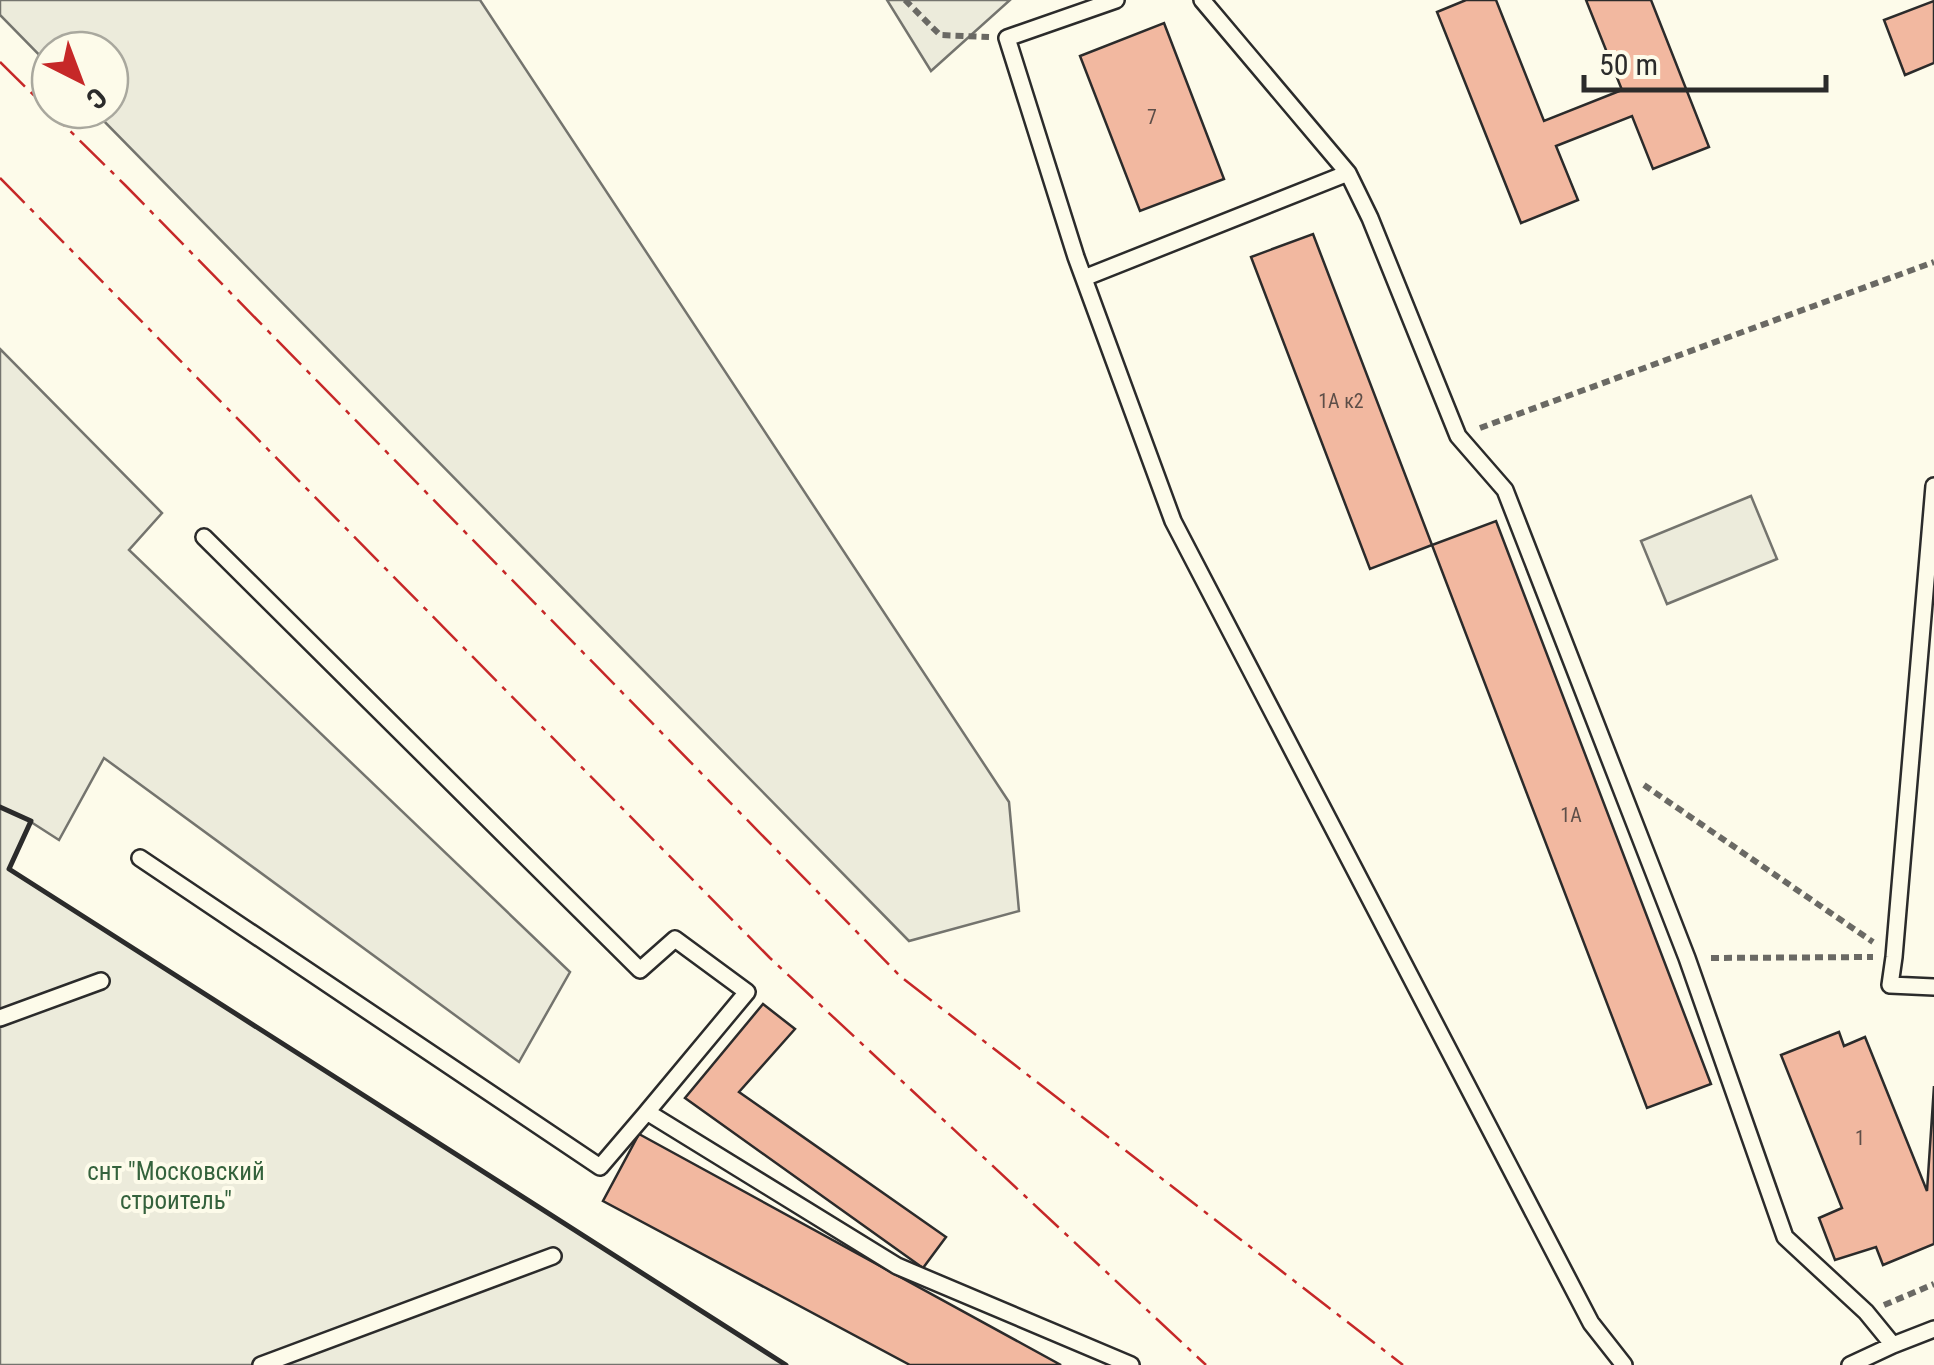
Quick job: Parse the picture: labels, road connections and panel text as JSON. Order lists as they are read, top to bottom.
{
  "parks": ["снт \"Московский строитель\""],
  "house_numbers": [
    "7",
    "1А к2",
    "1А",
    "1"
  ],
  "scale_bar": "50 m",
  "north": "bottom right"
}
